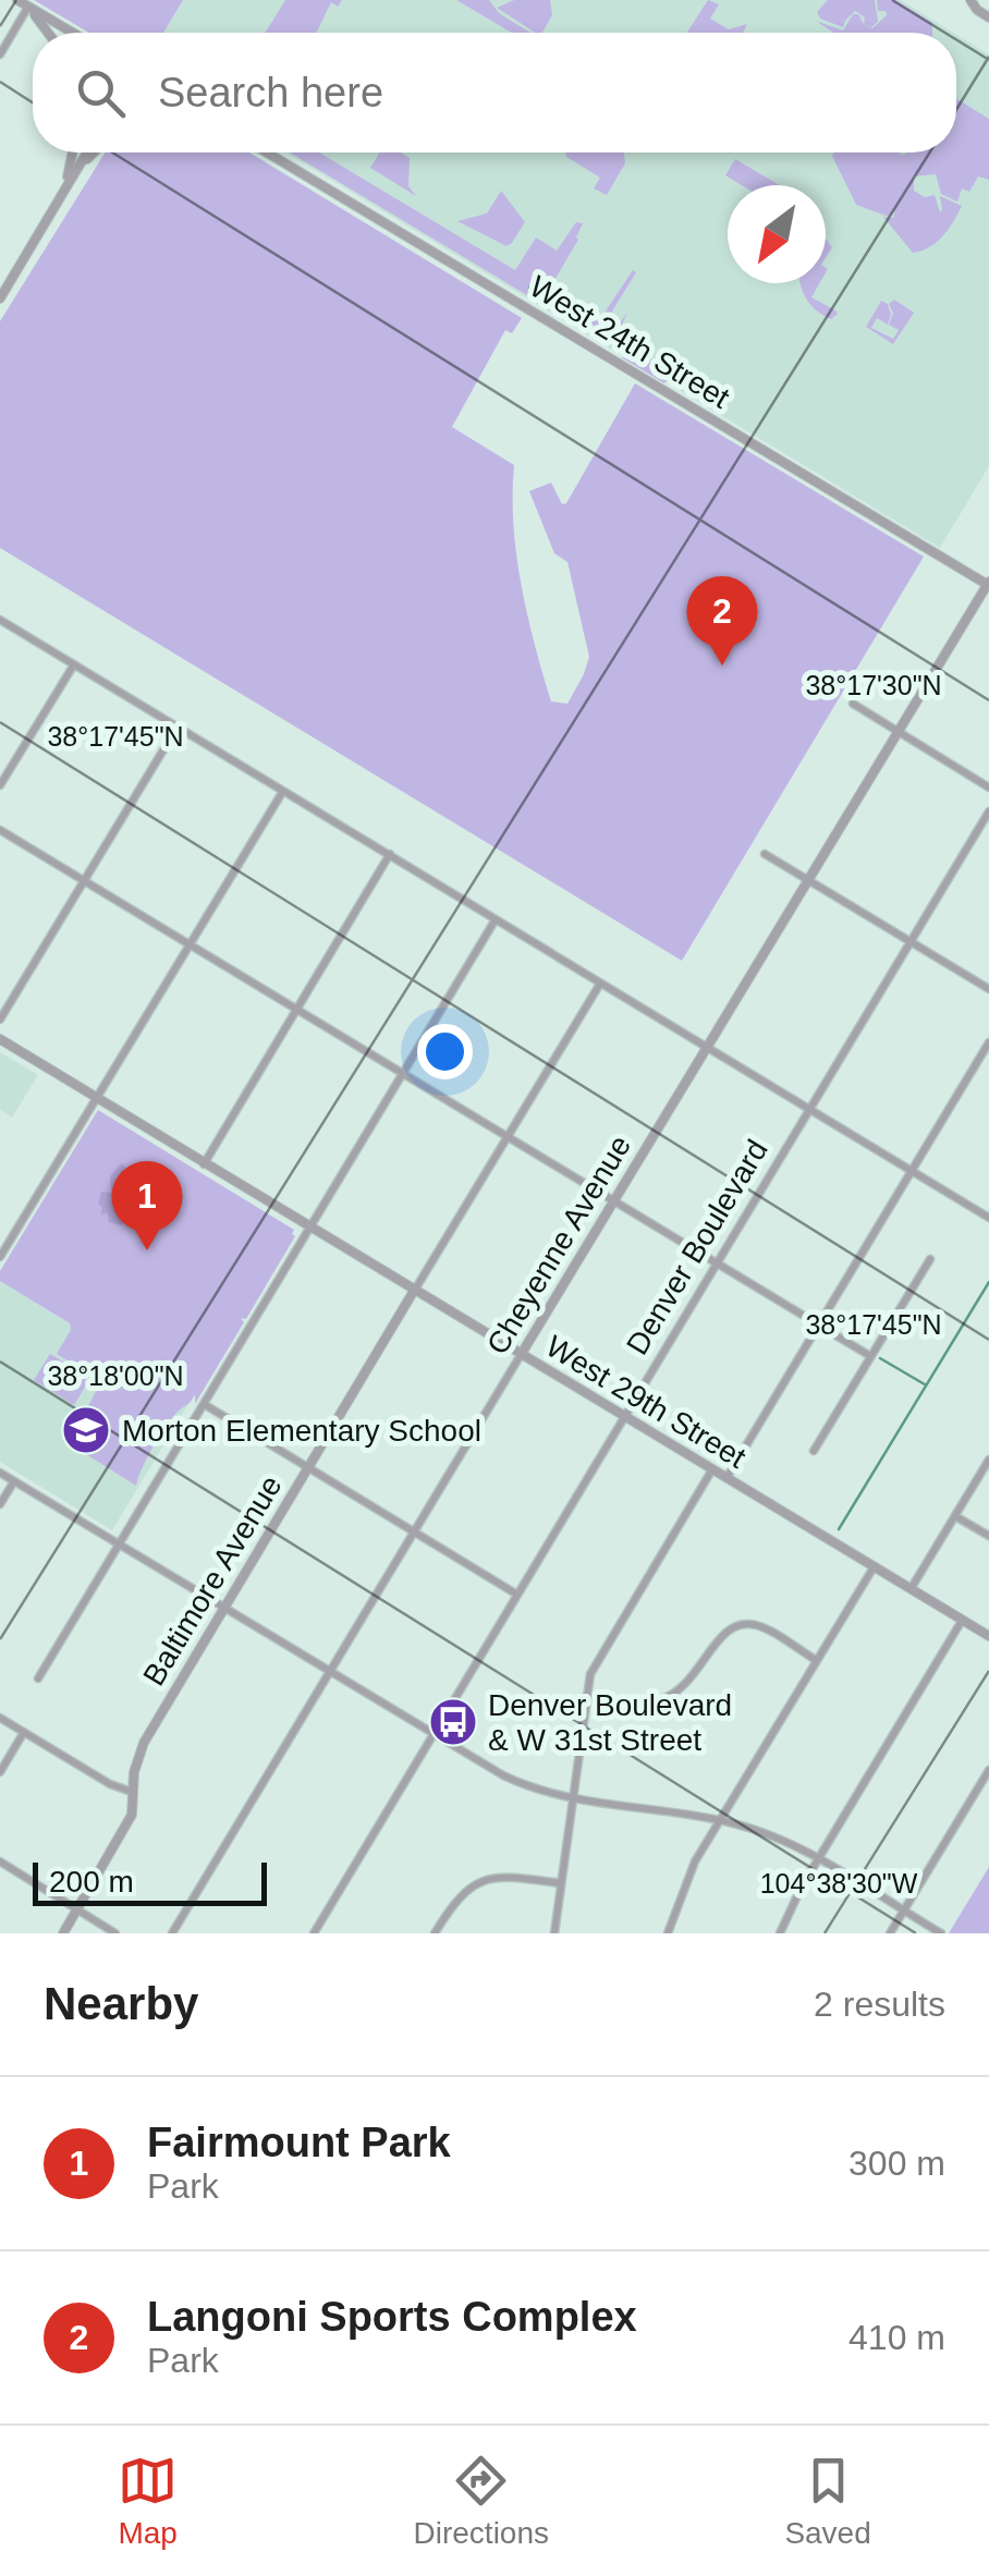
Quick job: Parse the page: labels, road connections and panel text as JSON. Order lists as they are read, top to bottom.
{
  "streets": {
    "street": [
      "West 24th Street",
      "Cheyenne Avenue",
      "Denver Boulevard",
      "West 29th Street",
      "Baltimore Avenue"
    ]
  },
  "crossings": [
    ["West 24th Street", "Cheyenne Avenue"],
    ["Cheyenne Avenue", "West 29th Street"],
    ["Denver Boulevard", "West 29th Street"],
    ["West 29th Street", "Baltimore Avenue"]
  ],
  "places": {
    "school or university": ["Morton Elementary School"],
    "bus stop": ["Denver Boulevard & W 31st Street"]
  },
  "scale_bar": "200 m",
  "north": "bottom left",
  "page": {
    "search": "Search here",
    "pins": ["2", "1"],
    "scale": "200 m",
    "heading": ["Nearby", "2 results"],
    "list": [
      {
        "mark": "1",
        "name": "Fairmount Park",
        "note": "Park",
        "value": "300 m"
      },
      {
        "mark": "2",
        "name": "Langoni Sports Complex",
        "note": "Park",
        "value": "410 m"
      }
    ],
    "nav": ["Map", "Directions", "Saved"]
  },
  "coordinates": [
    "38°17'30\"N",
    "38°17'45\"N",
    "38°18'00\"N",
    "104°38'30\"W"
  ]
}
